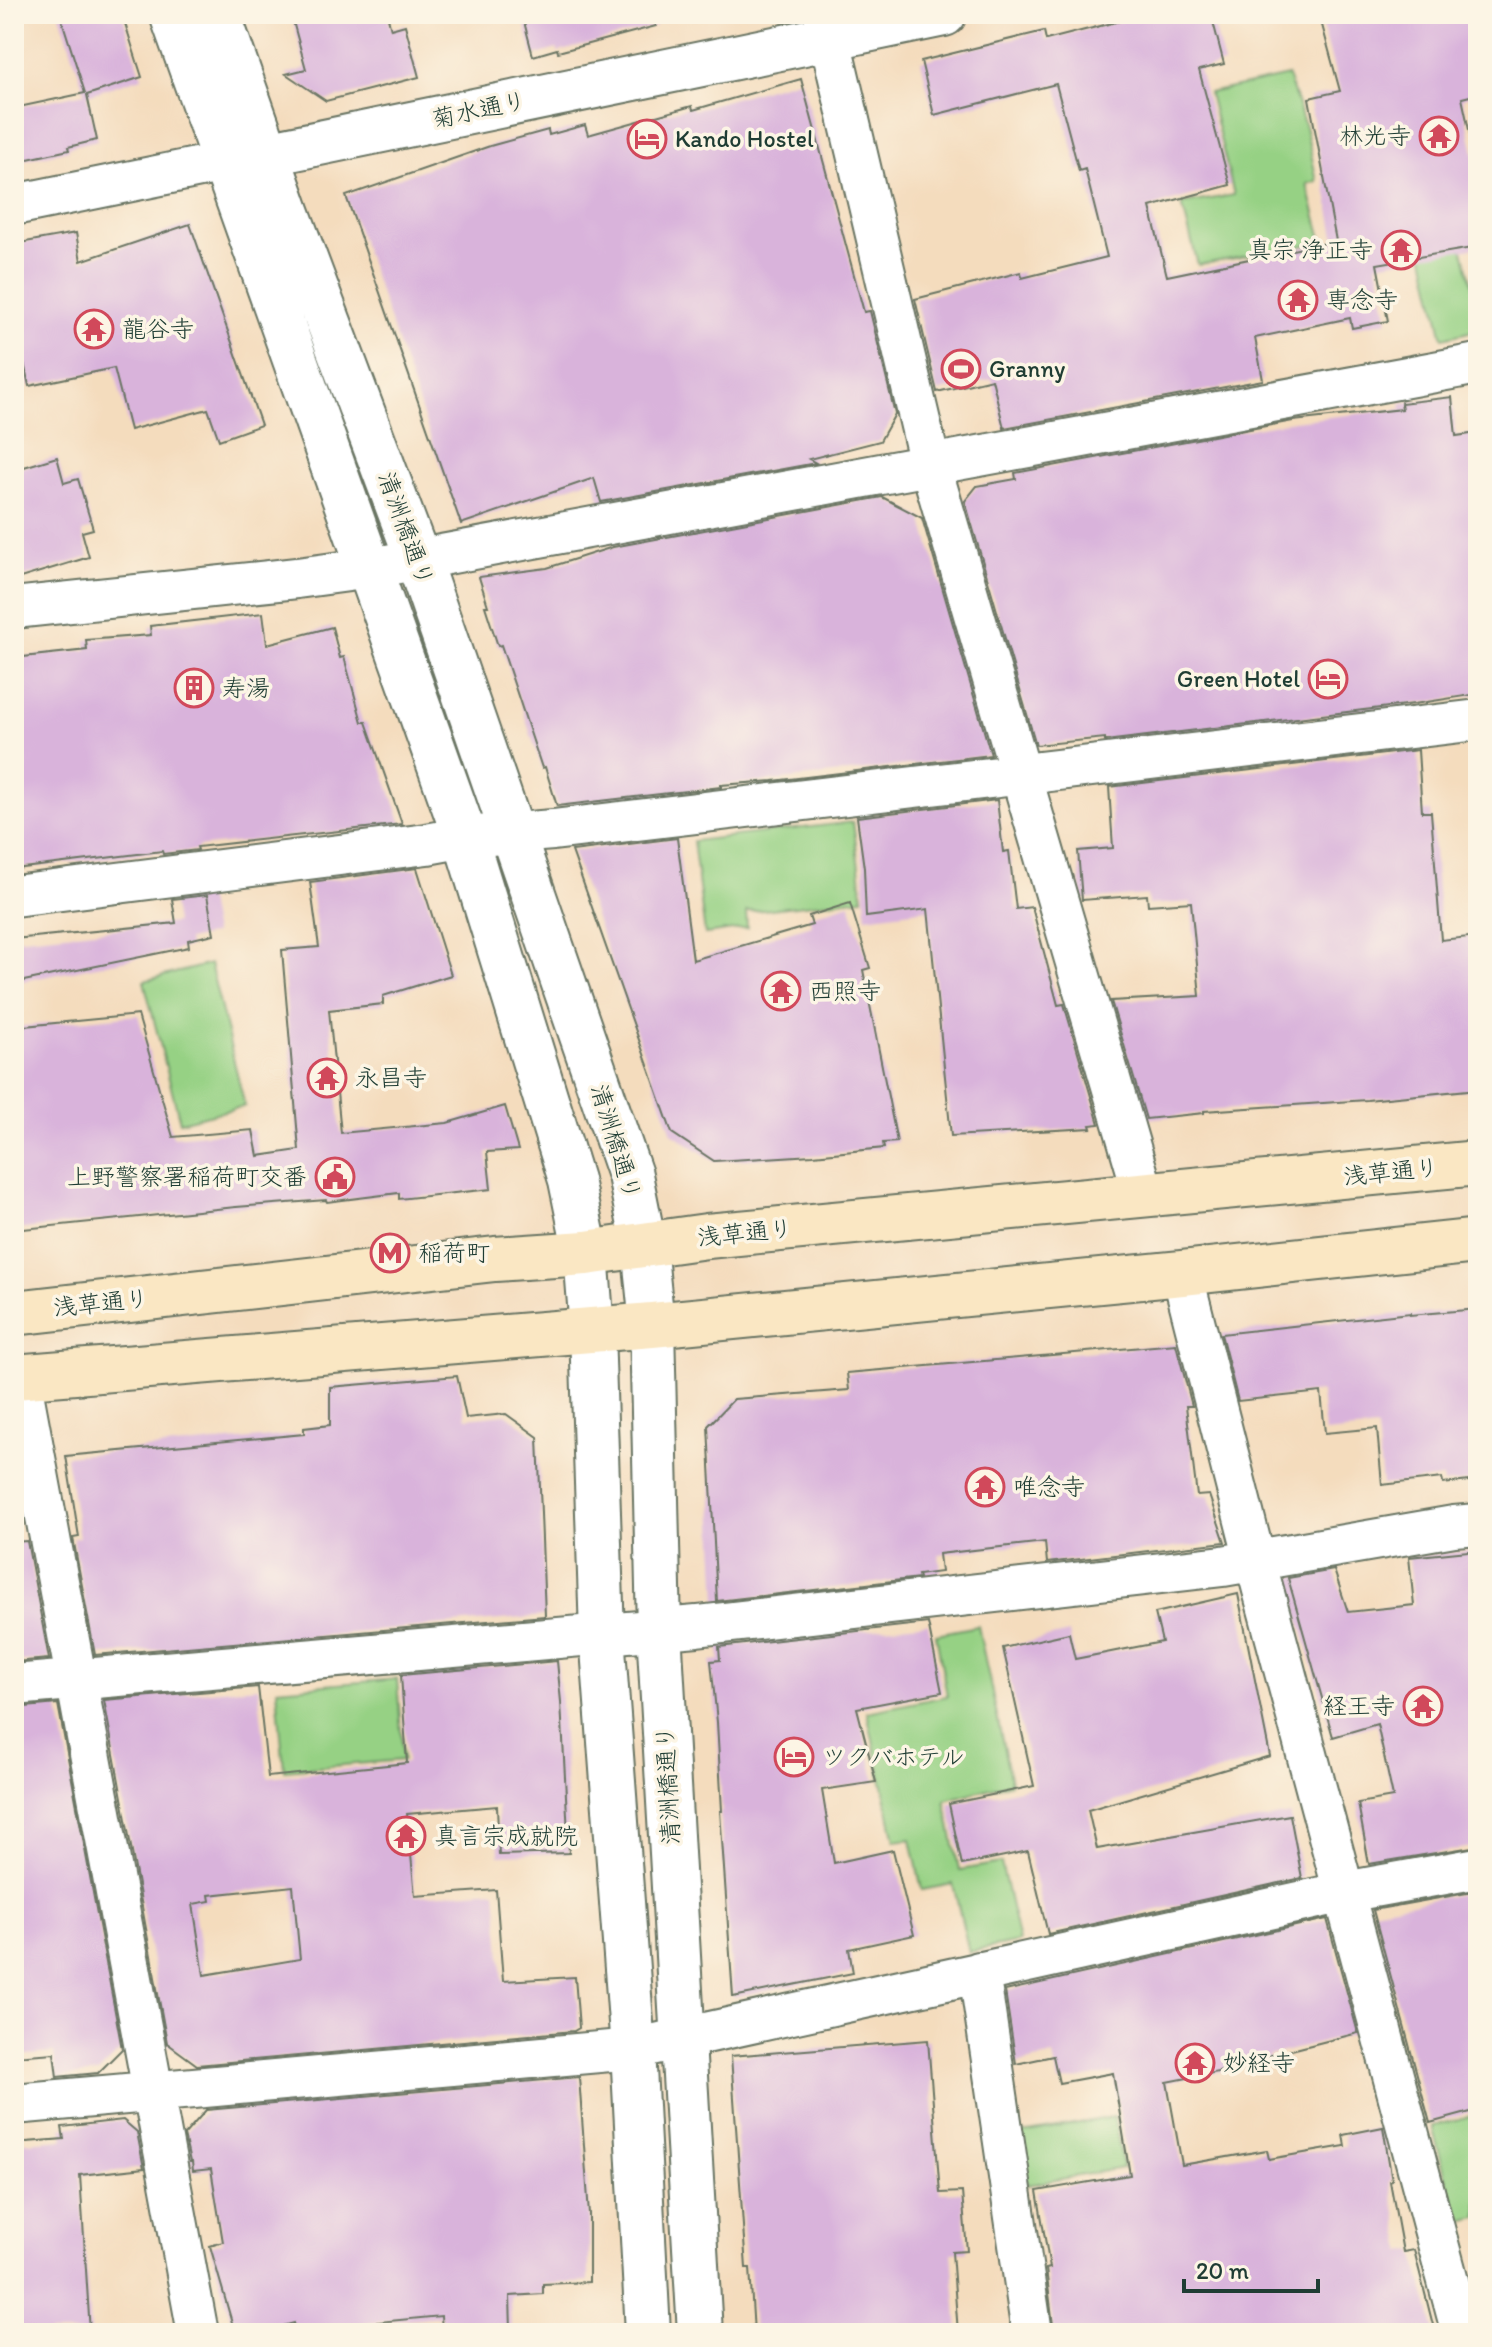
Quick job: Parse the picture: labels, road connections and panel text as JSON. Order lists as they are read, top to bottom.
{
  "streets": {
    "main road": ["浅草通り"],
    "street": ["菊水通り", "清洲橋通り"]
  },
  "crossings": [
    ["菊水通り", "清洲橋通り"],
    ["清洲橋通り", "浅草通り"]
  ],
  "places": {
    "temple": [
      "林光寺",
      "真宗 浄正寺",
      "専念寺",
      "龍谷寺",
      "西照寺",
      "永昌寺",
      "唯念寺",
      "経王寺",
      "真言宗成就院",
      "妙経寺"
    ],
    "hotel": ["Kando Hostel", "Green Hotel", "ツクバホテル"],
    "sports": ["Granny"],
    "building": ["寿湯"],
    "public building": ["上野警察署稲荷町交番"],
    "metro station": ["稲荷町"]
  },
  "scale_bar": "20 m"
}
